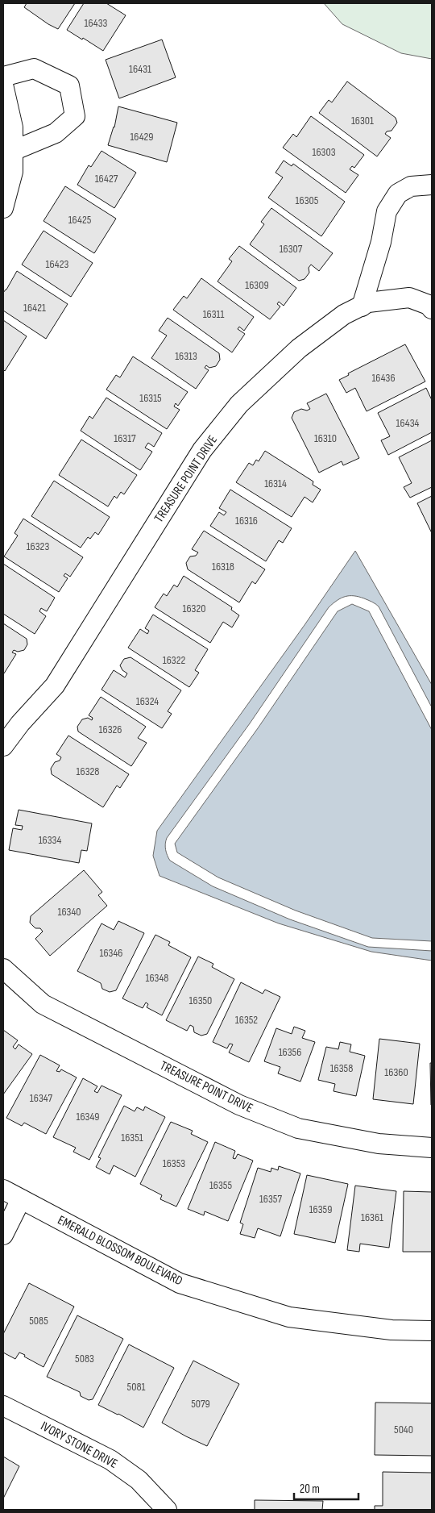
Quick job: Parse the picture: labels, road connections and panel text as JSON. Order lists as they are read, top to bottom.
{
  "streets": {
    "street": ["TREASURE POINT DRIVE", "EMERALD BLOSSOM BOULEVARD", "IVORY STONE DRIVE"]
  },
  "house_numbers": [
    "16433",
    "16431",
    "16301",
    "16429",
    "16303",
    "16427",
    "16305",
    "16425",
    "16307",
    "16423",
    "16309",
    "16421",
    "16311",
    "16313",
    "16436",
    "16315",
    "16434",
    "16317",
    "16310",
    "16314",
    "16316",
    "16323",
    "16318",
    "16320",
    "16322",
    "16324",
    "16326",
    "16328",
    "16334",
    "16340",
    "16346",
    "16348",
    "16350",
    "16352",
    "16356",
    "16358",
    "16360",
    "16347",
    "16349",
    "16351",
    "16353",
    "16355",
    "16357",
    "16359",
    "16361",
    "5085",
    "5083",
    "5081",
    "5079",
    "5040"
  ],
  "scale_bar": "20 m"
}
